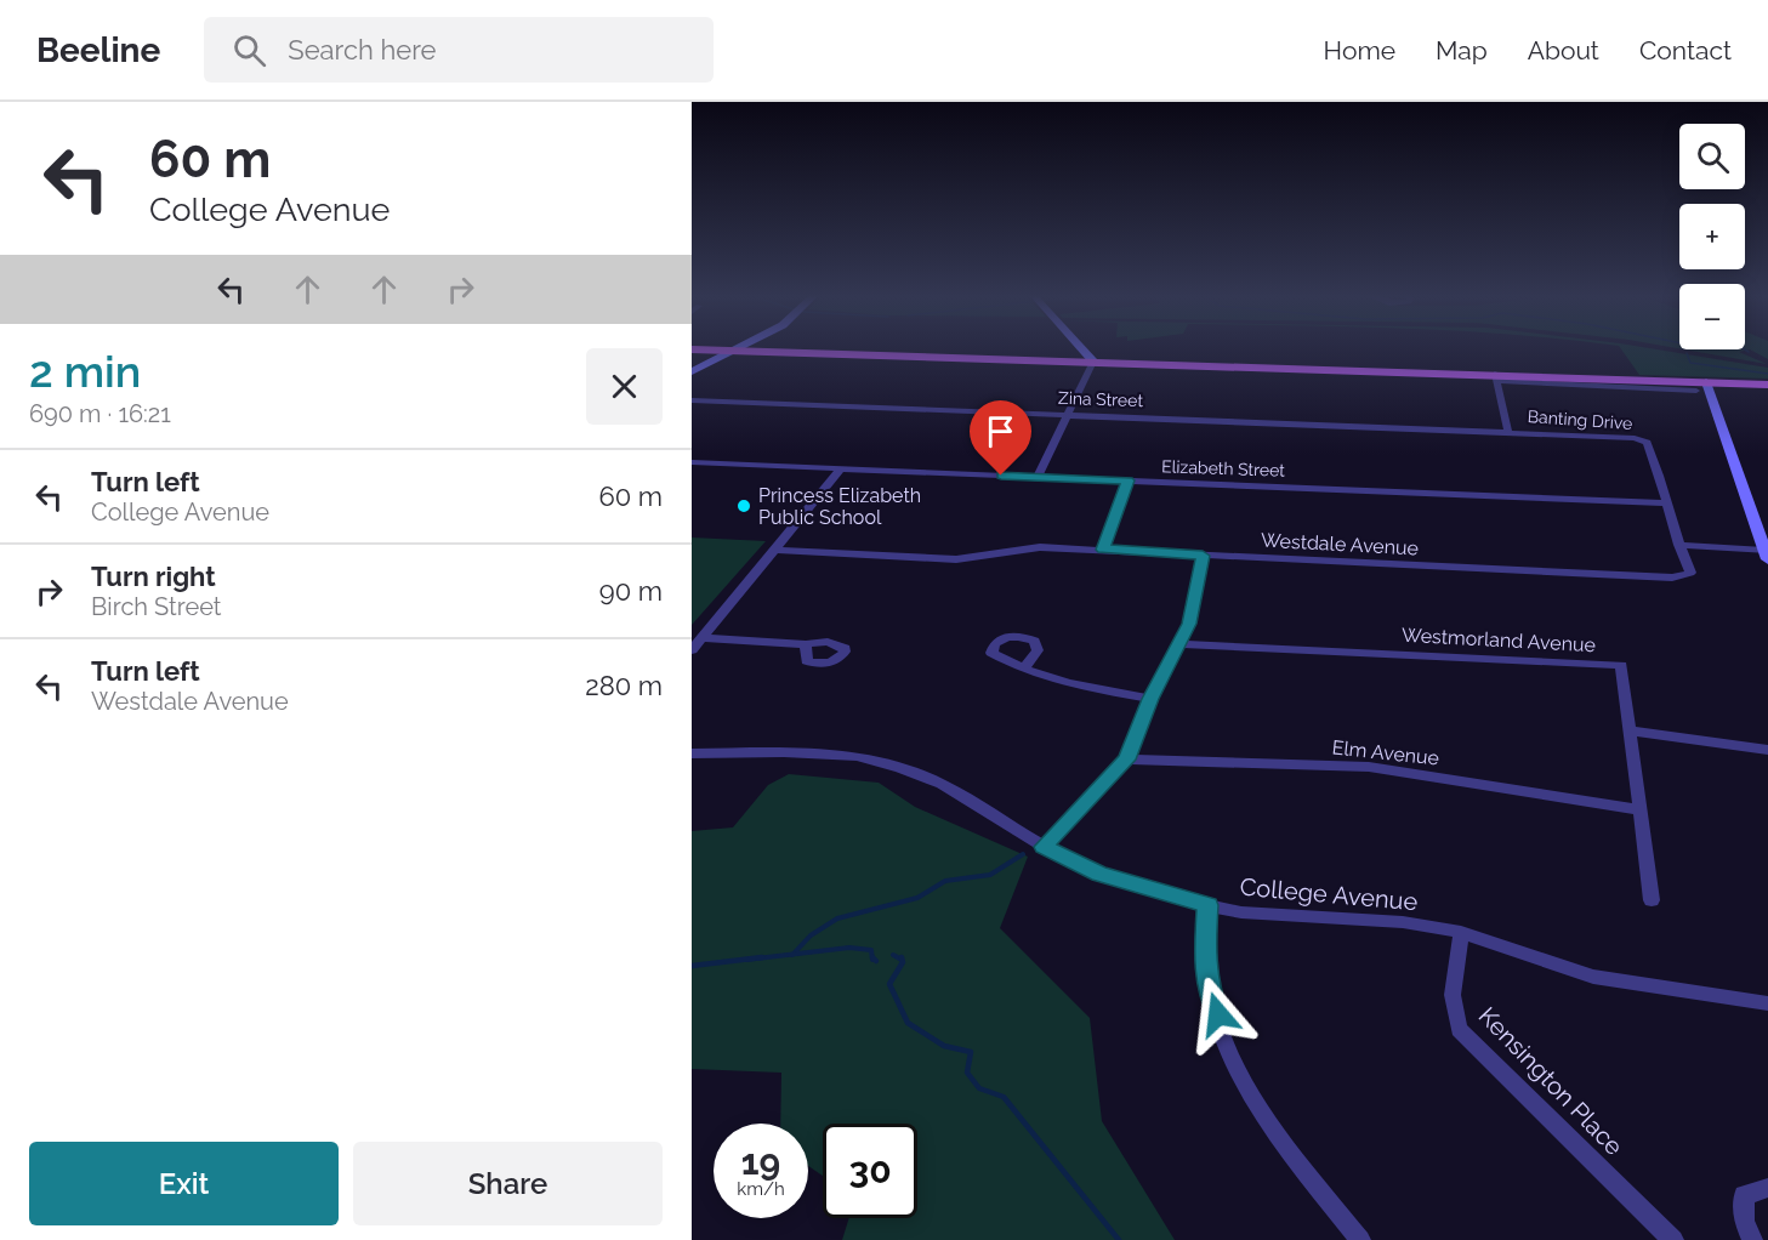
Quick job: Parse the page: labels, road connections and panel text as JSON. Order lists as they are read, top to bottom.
{
  "streets": {
    "street": [
      "Zina Street",
      "Banting Drive",
      "Elizabeth Street",
      "Westdale Avenue",
      "Westmorland Avenue",
      "Elm Avenue",
      "College Avenue",
      "Kensington Place"
    ]
  },
  "crossings": [
    ["Zina Street", "Banting Drive"],
    ["Banting Drive", "Elizabeth Street"],
    ["Banting Drive", "Westdale Avenue"],
    ["Westmorland Avenue", "Elm Avenue"],
    ["College Avenue", "Kensington Place"]
  ],
  "places": ["Princess Elizabeth Public School"],
  "page": {
    "header": "Beeline",
    "search": "Search here",
    "nav": [
      "Home",
      "Map",
      "About",
      "Contact"
    ],
    "turn": ["60 m", "College Avenue"],
    "map_buttons": ["+", "−"],
    "heading": ["2 min", "690 m · 16:21"],
    "list": [
      {
        "name": "Turn left",
        "note": "College Avenue",
        "value": "60 m"
      },
      {
        "name": "Turn right",
        "note": "Birch Street",
        "value": "90 m"
      },
      {
        "name": "Turn left",
        "note": "Westdale Avenue",
        "value": "280 m"
      }
    ],
    "speed": "19 km/h",
    "limit": "30",
    "buttons": ["Exit", "Share"]
  }
}
